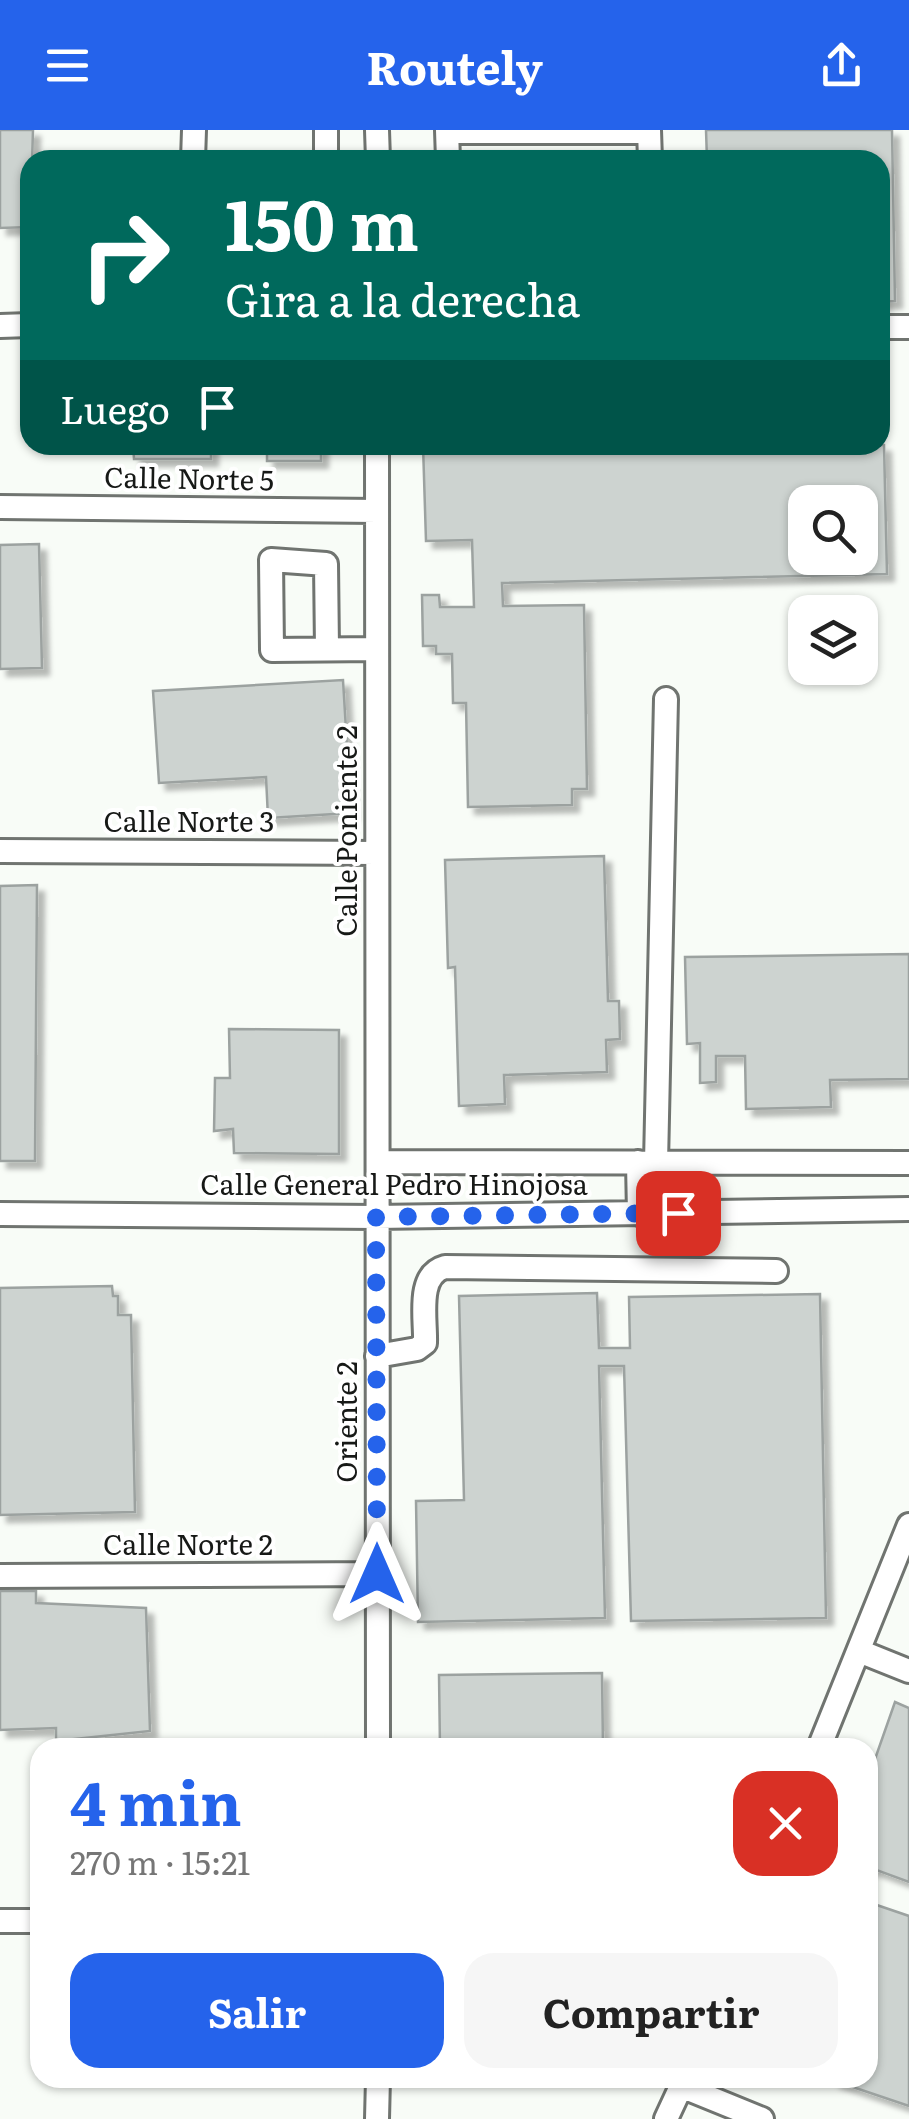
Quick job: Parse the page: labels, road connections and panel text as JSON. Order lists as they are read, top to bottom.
{
  "streets": {
    "street": [
      "Calle Norte 5",
      "Calle Norte 3",
      "Calle Poniente 2",
      "Calle General Pedro Hinojosa",
      "Oriente 2",
      "Calle Norte 2"
    ]
  },
  "crossings": [
    ["Calle Norte 5", "Calle Poniente 2"],
    ["Calle Norte 3", "Calle Poniente 2"],
    ["Calle Poniente 2", "Calle General Pedro Hinojosa"],
    ["Calle Poniente 2", "Oriente 2"],
    ["Calle General Pedro Hinojosa", "Oriente 2"],
    ["Oriente 2", "Calle Norte 2"]
  ],
  "page": {
    "header": "Routely",
    "turn": ["150 m", "Gira a la derecha"],
    "then": "Luego",
    "heading": ["4 min", "270 m · 15:21"],
    "buttons": ["Salir", "Compartir"]
  }
}
